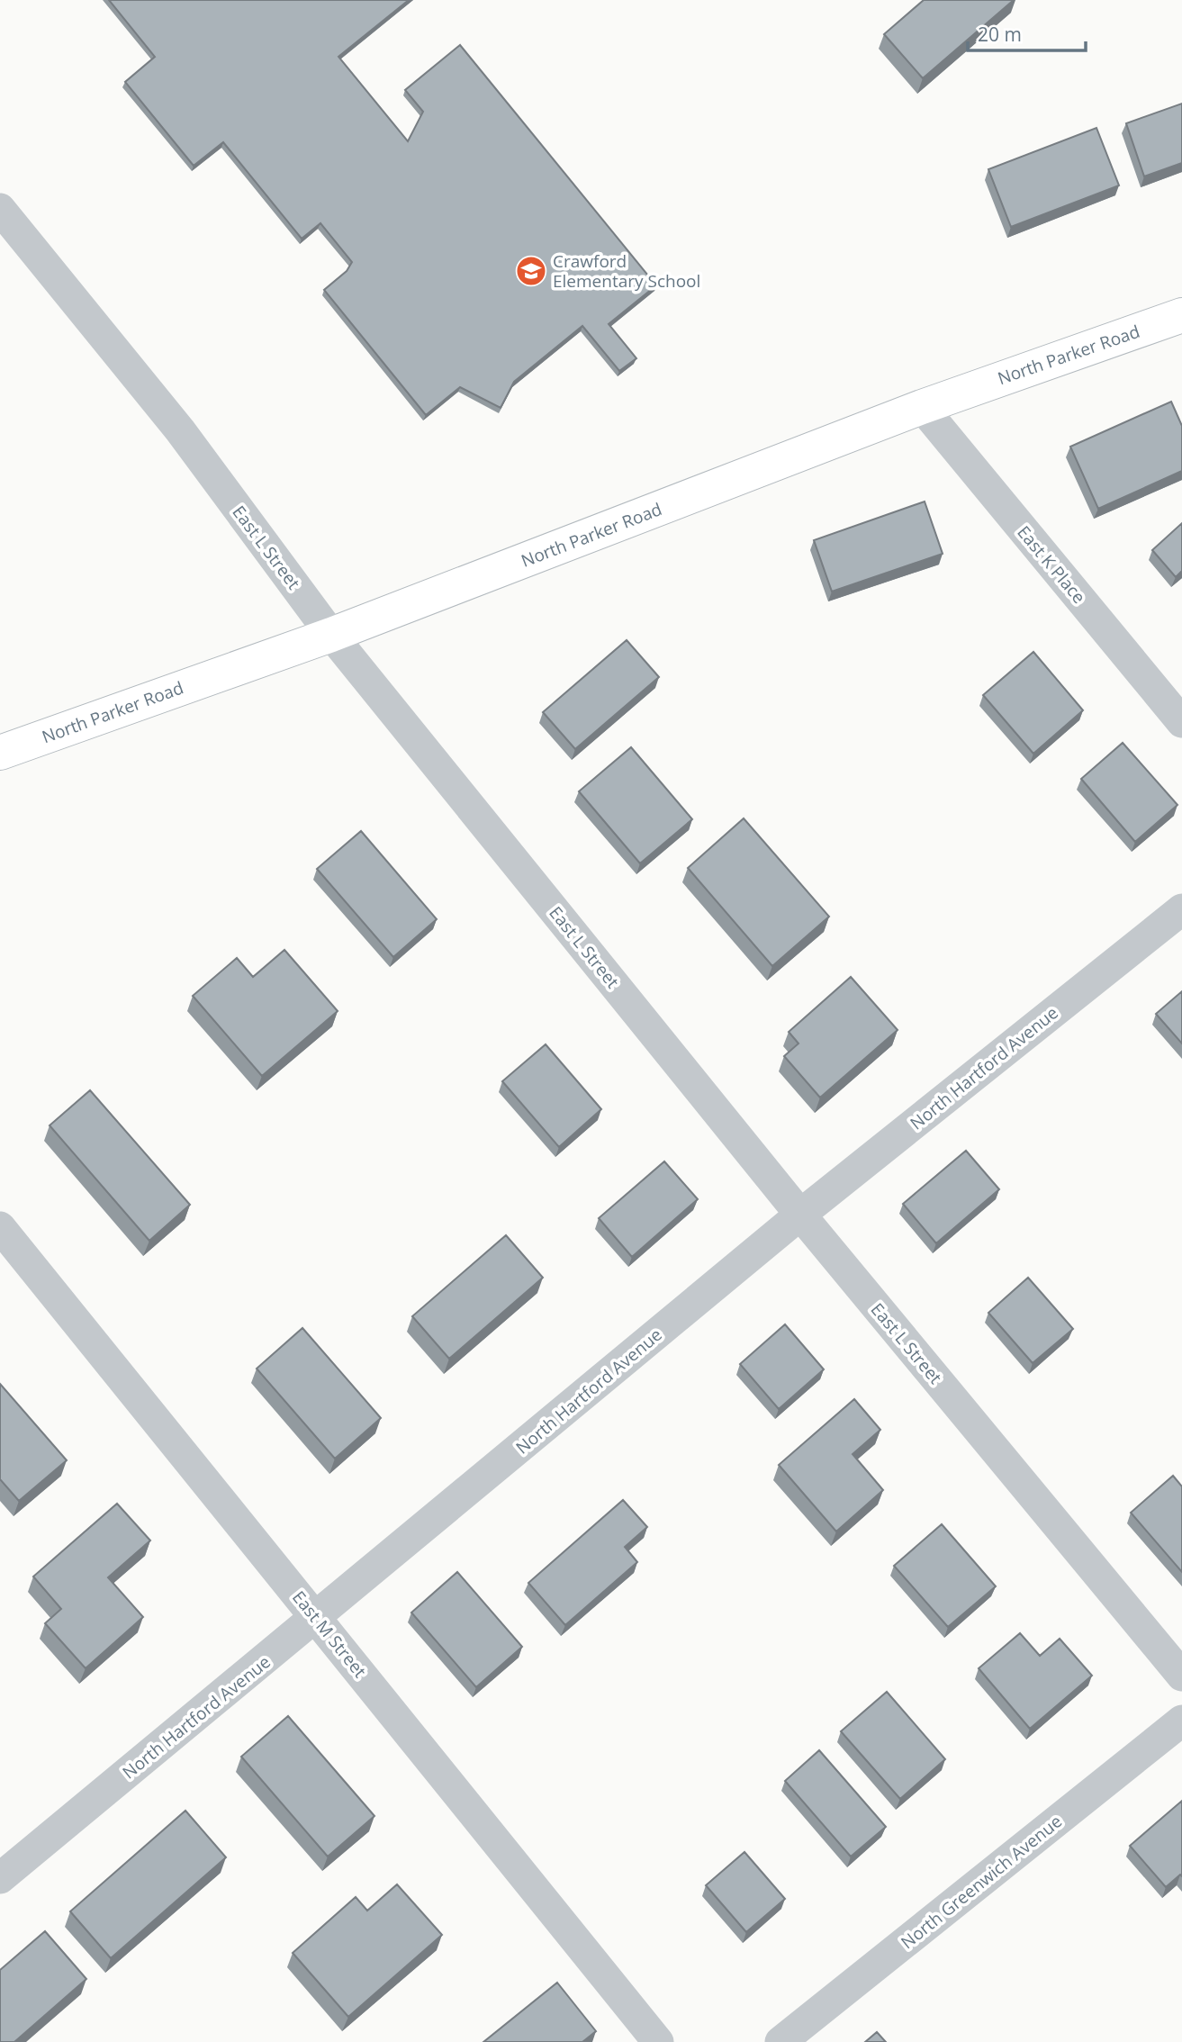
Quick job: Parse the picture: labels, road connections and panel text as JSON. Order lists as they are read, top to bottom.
{
  "streets": {
    "street": [
      "North Parker Road",
      "East L Street",
      "East K Place",
      "North Hartford Avenue",
      "East M Street",
      "North Greenwich Avenue"
    ]
  },
  "crossings": [
    ["North Parker Road", "East L Street"],
    ["North Parker Road", "East K Place"],
    ["East L Street", "North Hartford Avenue"],
    ["North Hartford Avenue", "East M Street"]
  ],
  "places": {
    "school or university": ["Crawford Elementary School"]
  },
  "scale_bar": "20 m"
}
